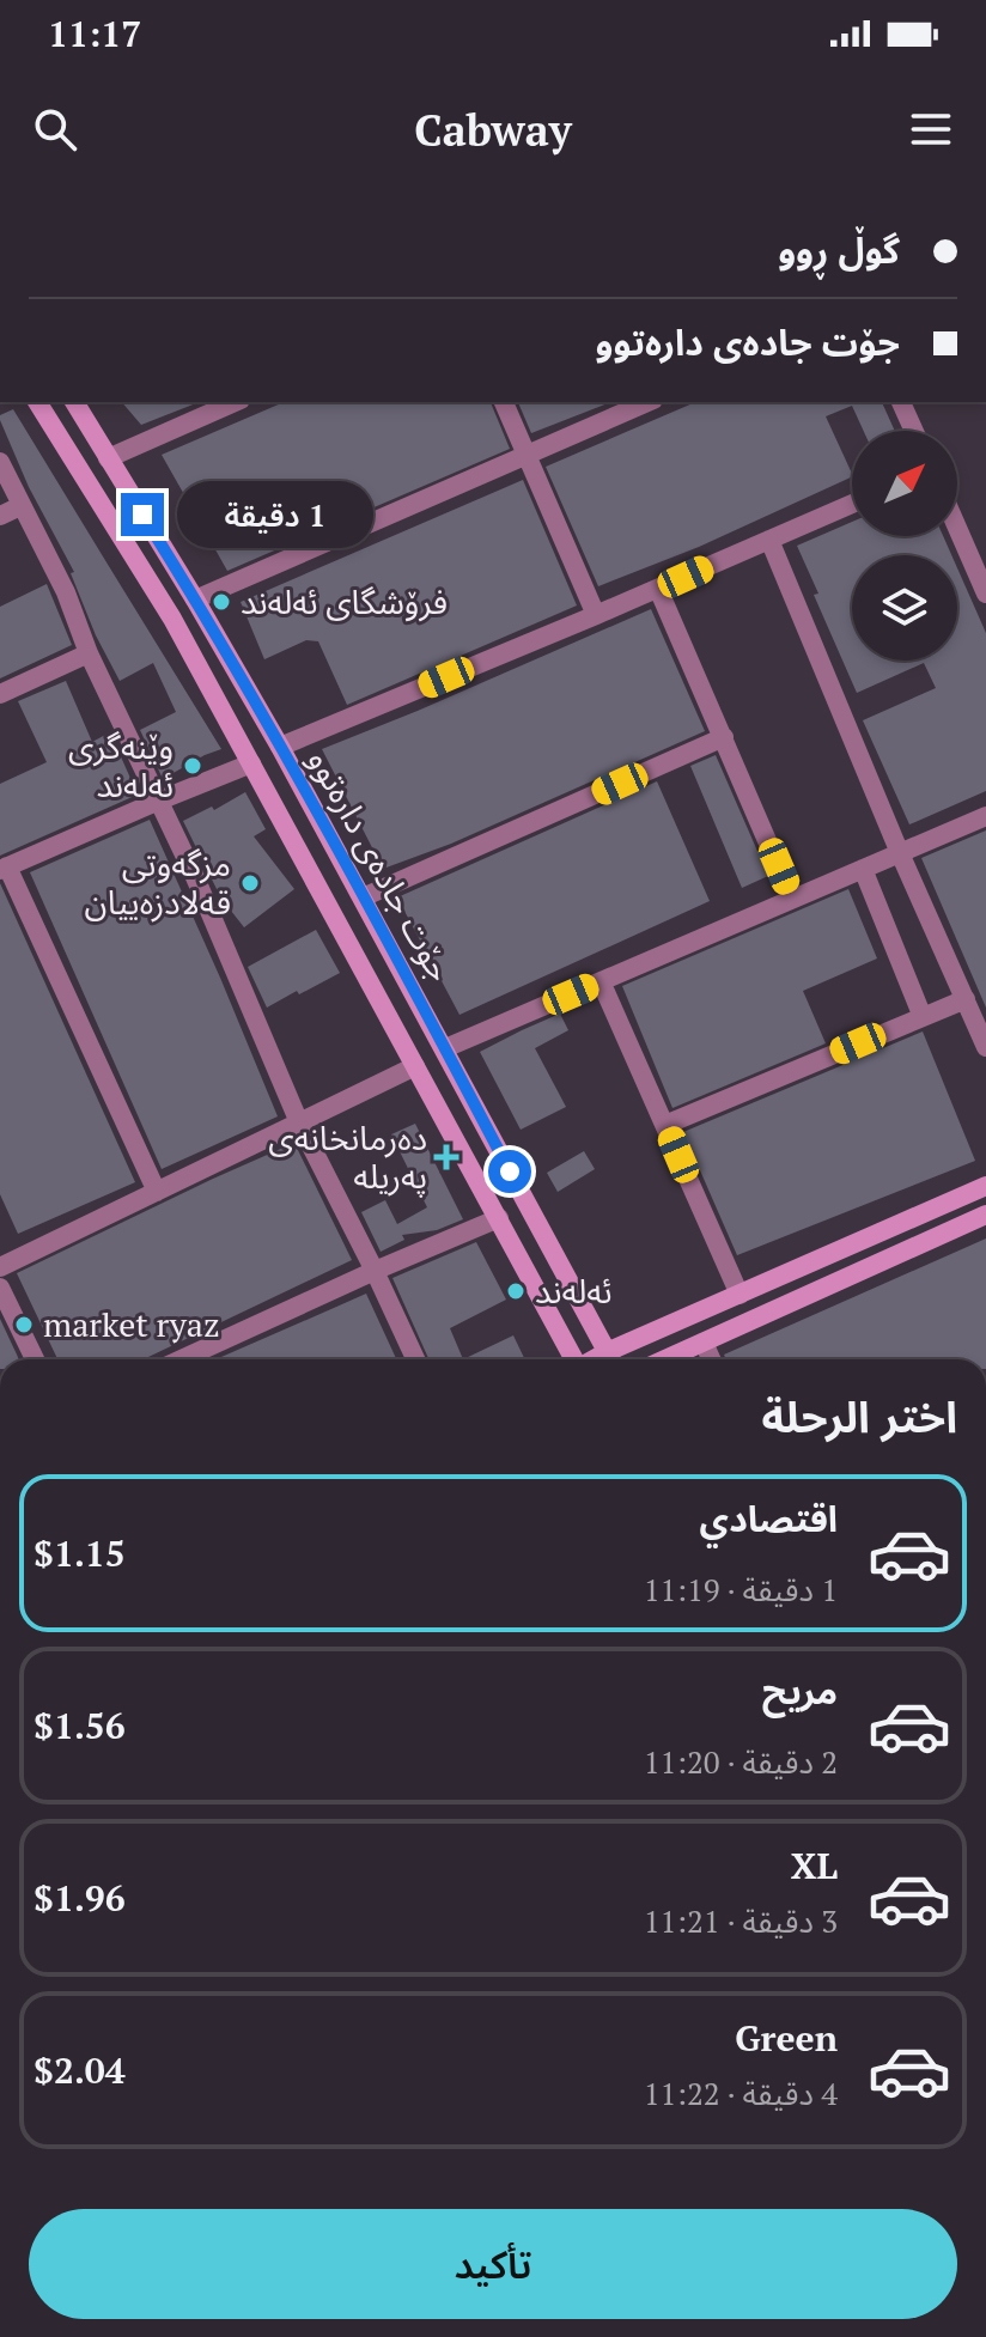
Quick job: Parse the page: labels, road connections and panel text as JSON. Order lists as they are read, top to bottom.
{
  "streets": {
    "main road": ["جۆت جادەی دارەتوو"]
  },
  "places": {
    "other": [
      "فرۆشگای ئەلەند",
      "وێنەگری ئەلەند",
      "مزگەوتی قەلادزەییان",
      "ئەلەند",
      "market ryaz"
    ],
    "health": ["دەرمانخانەی پەریلە"]
  },
  "north": "top right",
  "page": {
    "status": "11:17",
    "header": "Cabway",
    "banner": ["گوڵ ڕوو", "جۆت جادەی دارەتوو"],
    "bubble": "1 دقيقة",
    "heading": "اختر الرحلة",
    "list": [
      {
        "name": "اقتصادي",
        "note": "1 دقيقة · 11:19",
        "value": "$1.15"
      },
      {
        "name": "مريح",
        "note": "2 دقيقة · 11:20",
        "value": "$1.56"
      },
      {
        "name": "XL",
        "note": "3 دقيقة · 11:21",
        "value": "$1.96"
      },
      {
        "name": "Green",
        "note": "4 دقيقة · 11:22",
        "value": "$2.04"
      }
    ],
    "buttons": "تأكيد"
  }
}
